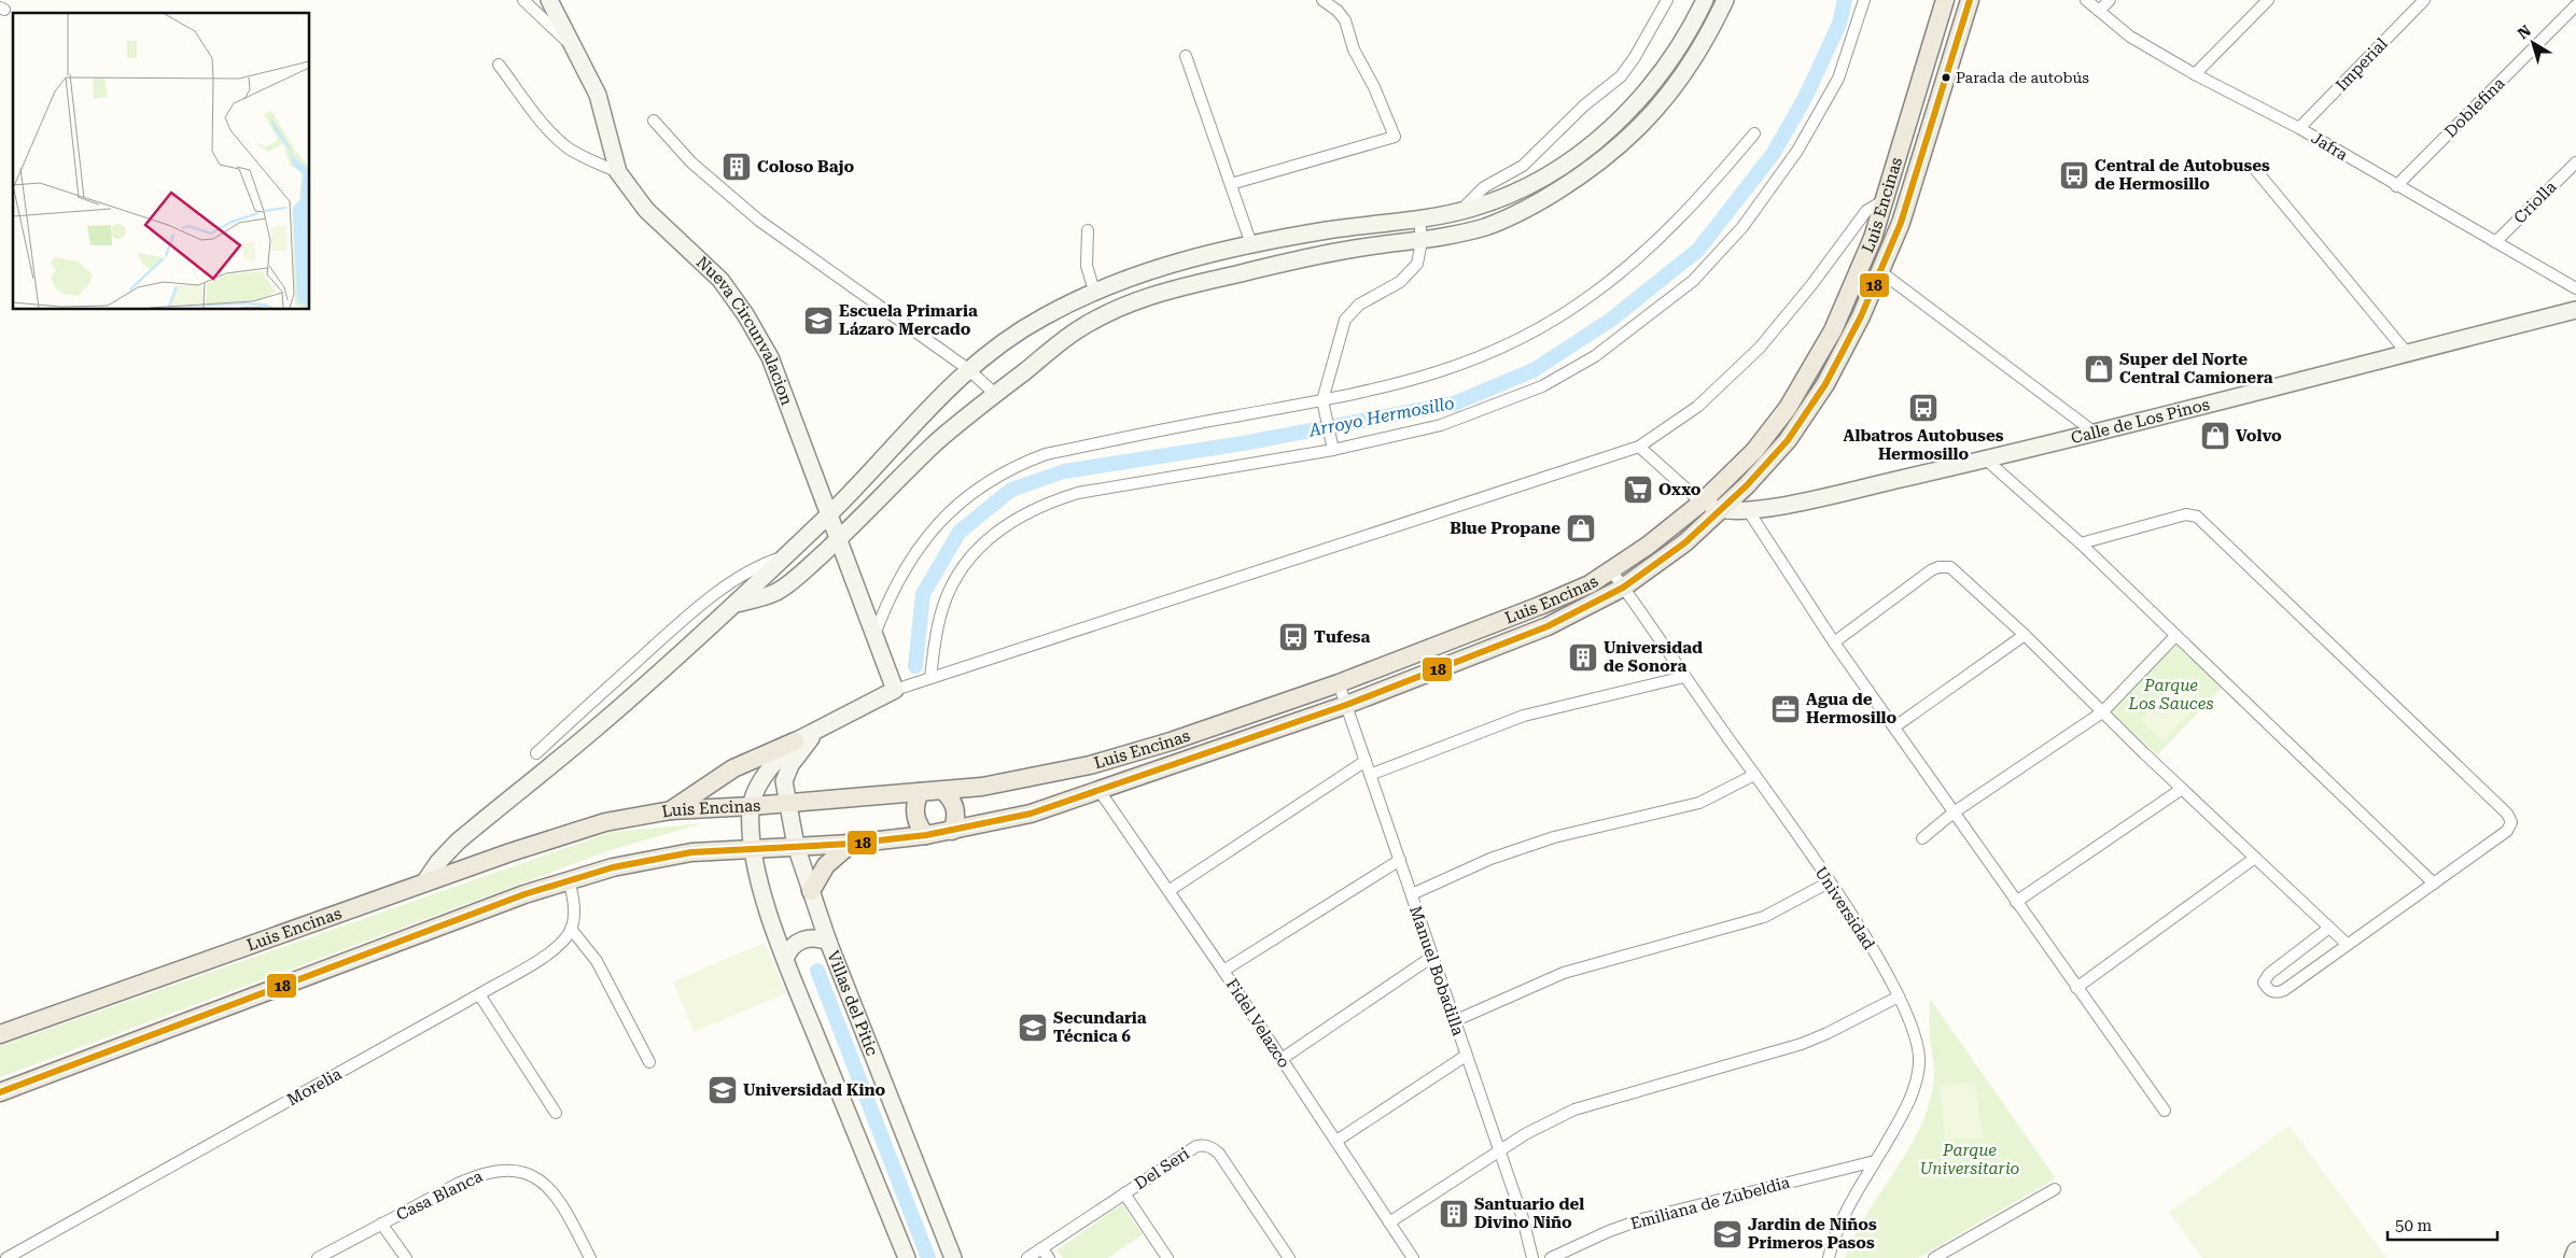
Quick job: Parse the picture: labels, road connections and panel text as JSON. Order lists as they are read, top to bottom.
{
  "streets": {
    "main road": ["Luis Encinas"],
    "street": [
      "Imperial",
      "Doblefina",
      "Jafra",
      "Criolla",
      "Nueva Circunvalacion",
      "Calle de Los Pinos",
      "Universidad",
      "Manuel Bobadilla",
      "Villas del Pitic",
      "Fidel Velazco",
      "Morelia",
      "Del Seri",
      "Casa Blanca",
      "Emiliana de Zubeldia"
    ]
  },
  "crossings": [
    ["Imperial", "Jafra"],
    ["Doblefina", "Jafra"],
    ["Jafra", "Criolla"],
    ["Luis Encinas", "Calle de Los Pinos"],
    ["Luis Encinas", "Universidad"],
    ["Luis Encinas", "Manuel Bobadilla"],
    ["Luis Encinas", "Villas del Pitic"],
    ["Universidad", "Emiliana de Zubeldia"]
  ],
  "water": ["Arroyo Hermosillo"],
  "parks": ["Parque Los Sauces", "Parque Universitario"],
  "places": {
    "other": ["Parada de autobús"],
    "building": ["Coloso Bajo", "Universidad de Sonora", "Santuario del Divino Niño"],
    "bus stop": ["Central de Autobuses de Hermosillo", "Albatros Autobuses Hermosillo", "Tufesa"],
    "school or university": [
      "Escuela Primaria Lázaro Mercado",
      "Secundaria Técnica 6",
      "Universidad Kino",
      "Jardin de Niños Primeros Pasos"
    ],
    "shop": ["Super del Norte Central Camionera", "Volvo", "Blue Propane"],
    "supermarket": ["Oxxo"],
    "office": ["Agua de Hermosillo"]
  },
  "lines": ["transit line 18"],
  "scale_bar": "50 m",
  "north": "top left"
}
